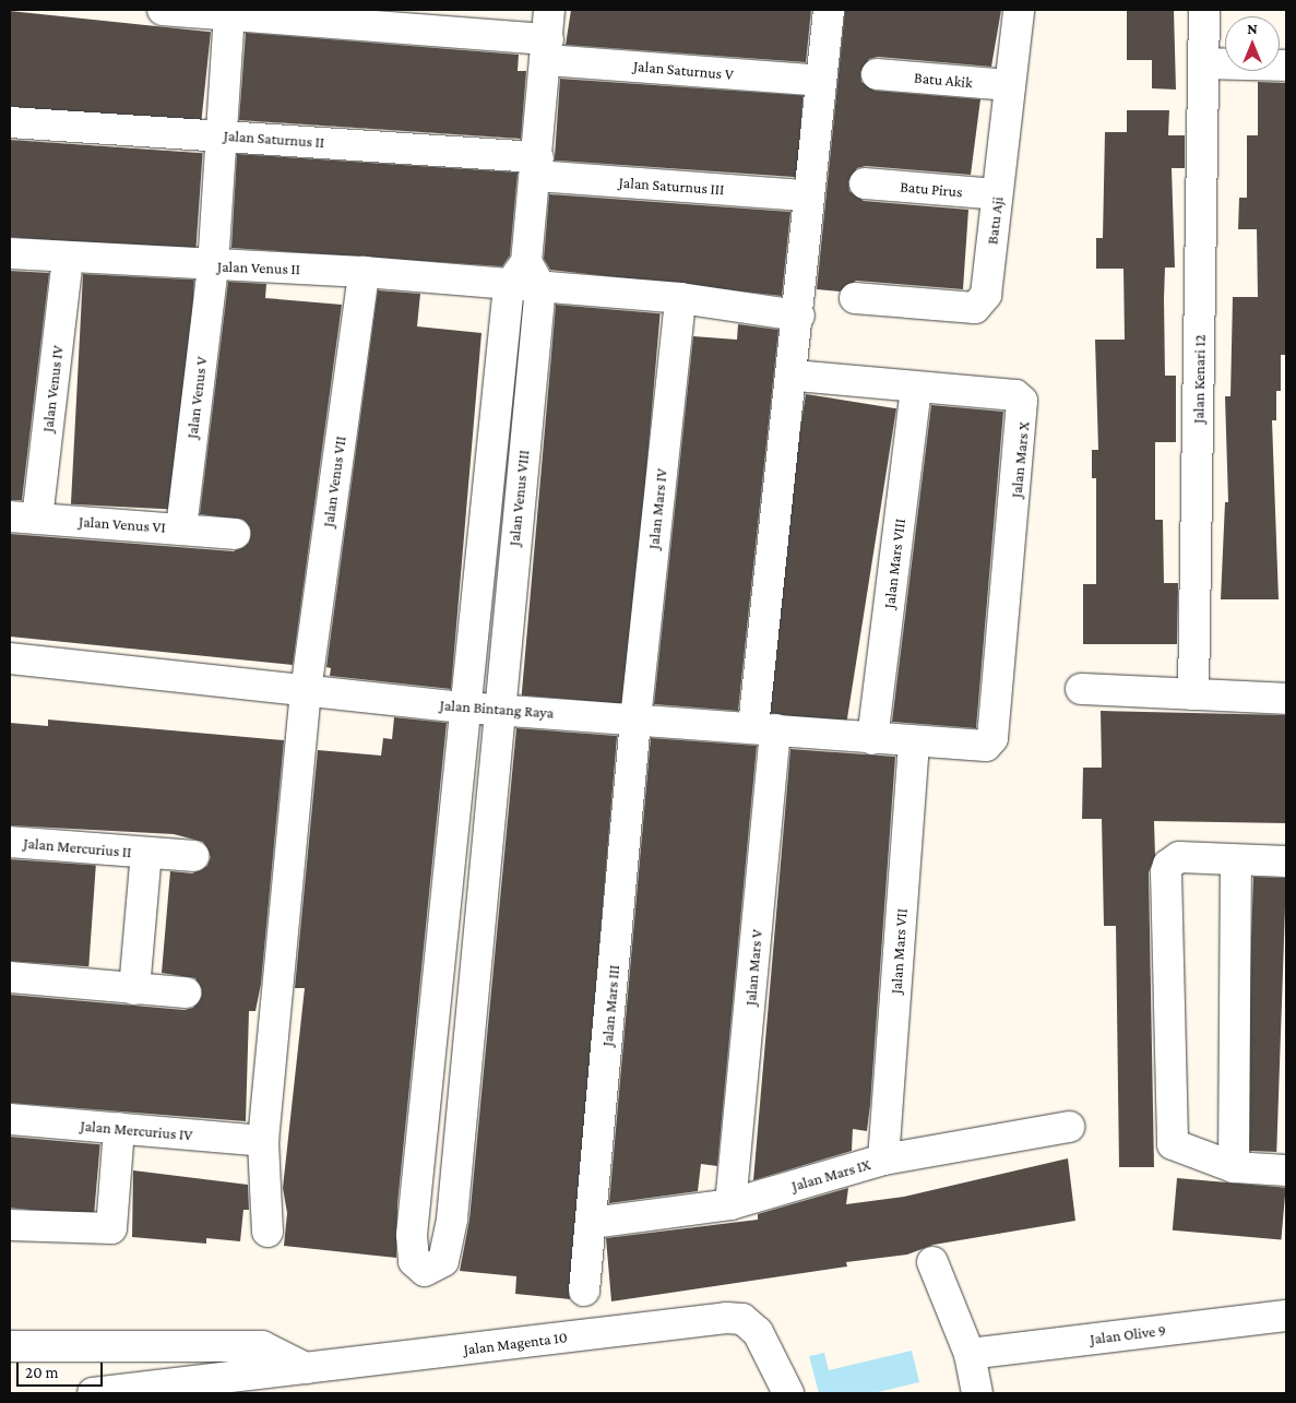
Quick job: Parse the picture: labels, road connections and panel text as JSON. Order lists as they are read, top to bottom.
{
  "streets": {
    "street": [
      "Jalan Saturnus V",
      "Batu Akik",
      "Jalan Saturnus II",
      "Jalan Saturnus III",
      "Batu Pirus",
      "Batu Aji",
      "Jalan Venus II",
      "Jalan Kenari 12",
      "Jalan Venus IV",
      "Jalan Venus V",
      "Jalan Mars X",
      "Jalan Venus VII",
      "Jalan Venus VIII",
      "Jalan Mars IV",
      "Jalan Venus VI",
      "Jalan Mars VIII",
      "Jalan Bintang Raya",
      "Jalan Mercurius II",
      "Jalan Mars VII",
      "Jalan Mars V",
      "Jalan Mars III",
      "Jalan Mercurius IV",
      "Jalan Mars IX",
      "Jalan Olive 9",
      "Jalan Magenta 10"
    ]
  },
  "crossings": [
    ["Jalan Saturnus V", "Jalan Venus V"],
    ["Jalan Saturnus V", "Jalan Venus VIII"],
    ["Jalan Saturnus V", "Jalan Mars V"],
    ["Batu Akik", "Batu Aji"],
    ["Jalan Saturnus II", "Jalan Saturnus III"],
    ["Jalan Saturnus II", "Jalan Venus V"],
    ["Jalan Saturnus II", "Jalan Venus VIII"],
    ["Jalan Saturnus III", "Jalan Venus VIII"],
    ["Jalan Saturnus III", "Jalan Mars V"],
    ["Batu Pirus", "Batu Aji"],
    ["Jalan Venus II", "Jalan Venus IV"],
    ["Jalan Venus II", "Jalan Venus V"],
    ["Jalan Venus II", "Jalan Venus VII"],
    ["Jalan Venus II", "Jalan Venus VIII"],
    ["Jalan Venus II", "Jalan Mars IV"],
    ["Jalan Venus II", "Jalan Mars V"],
    ["Jalan Venus IV", "Jalan Venus VI"],
    ["Jalan Venus V", "Jalan Venus VI"],
    ["Jalan Mars X", "Jalan Mars VIII"],
    ["Jalan Mars X", "Jalan Bintang Raya"],
    ["Jalan Mars X", "Jalan Mars V"],
    ["Jalan Venus VII", "Jalan Bintang Raya"],
    ["Jalan Venus VII", "Jalan Mercurius IV"],
    ["Jalan Venus VIII", "Jalan Bintang Raya"],
    ["Jalan Mars IV", "Jalan Bintang Raya"],
    ["Jalan Mars IV", "Jalan Mars III"],
    ["Jalan Mars VIII", "Jalan Bintang Raya"],
    ["Jalan Bintang Raya", "Jalan Mars VII"],
    ["Jalan Bintang Raya", "Jalan Mars V"],
    ["Jalan Bintang Raya", "Jalan Mars III"],
    ["Jalan Mars VII", "Jalan Mars IX"],
    ["Jalan Mars V", "Jalan Mars IX"],
    ["Jalan Mars III", "Jalan Mars IX"]
  ],
  "scale_bar": "20 m",
  "north": "top"
}
